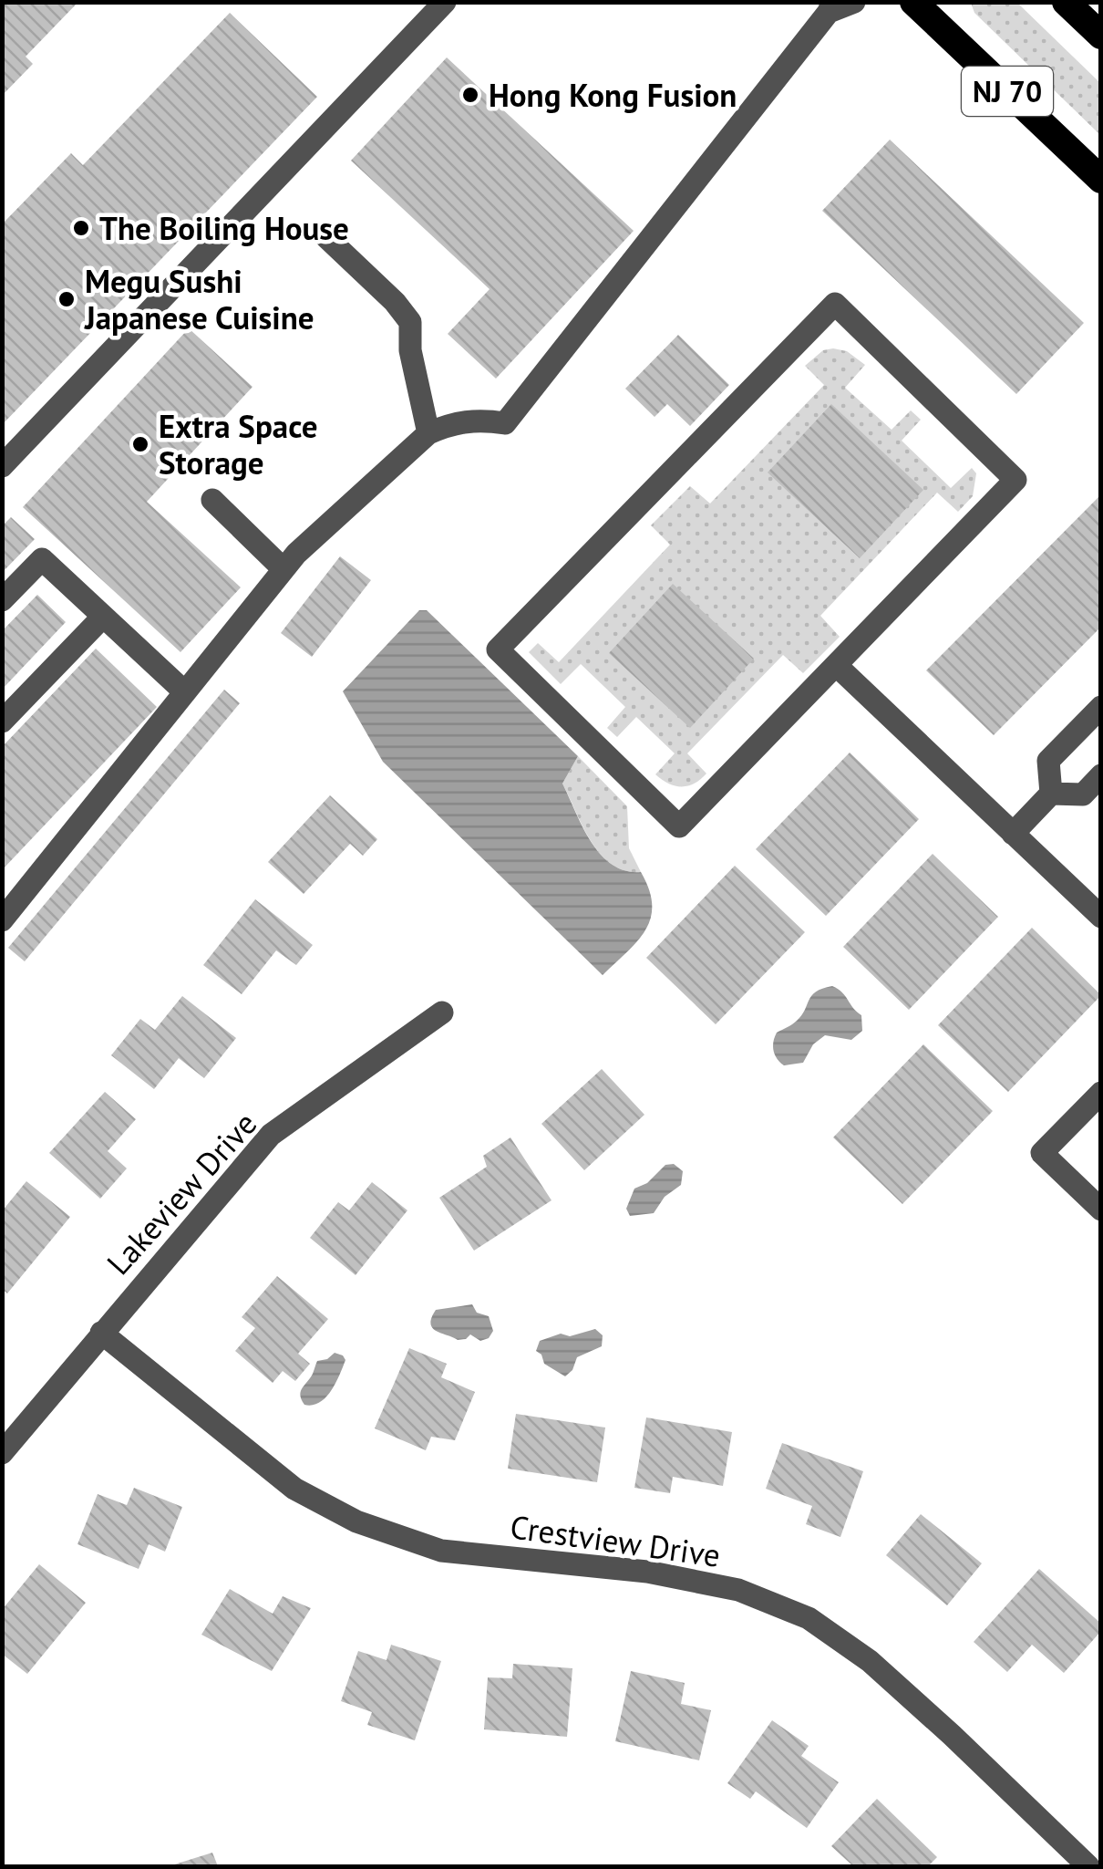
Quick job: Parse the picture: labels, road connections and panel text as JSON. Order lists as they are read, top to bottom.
{
  "streets": {
    "highway": ["NJ 70"],
    "street": ["Lakeview Drive", "Crestview Drive"]
  },
  "crossings": [
    ["Lakeview Drive", "Crestview Drive"]
  ],
  "places": [
    "Hong Kong Fusion",
    "The Boiling House",
    "Megu Sushi Japanese Cuisine",
    "Extra Space Storage"
  ]
}
